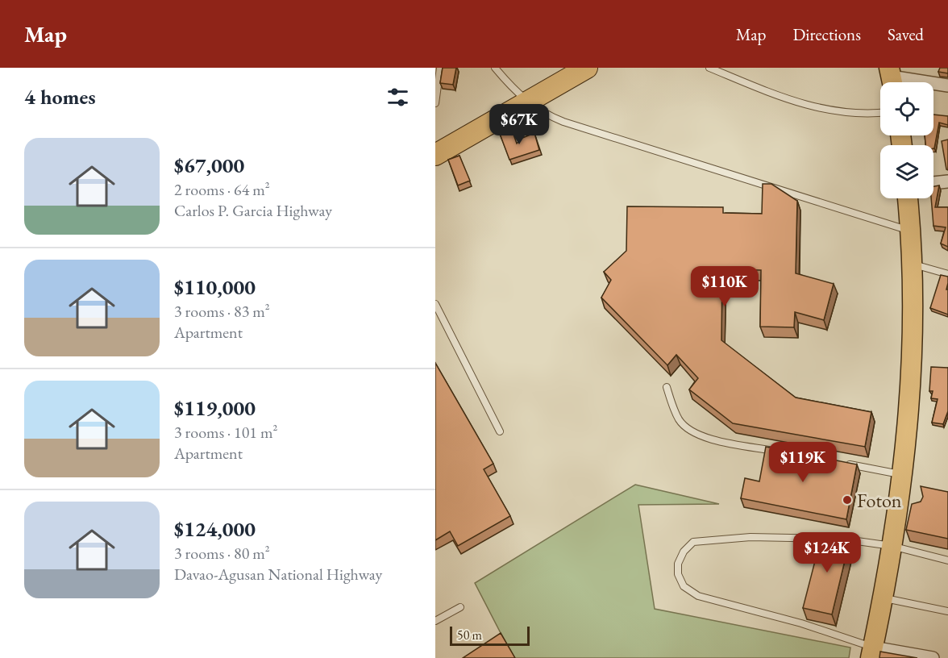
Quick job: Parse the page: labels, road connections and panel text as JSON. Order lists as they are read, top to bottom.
{
  "places": ["Foton"],
  "scale_bar": "50 m",
  "page": {
    "header": "Map",
    "nav": ["Map", "Directions", "Saved"],
    "heading": "4 homes",
    "price": [
      "$67K",
      "$110K",
      "$119K",
      "$124K"
    ],
    "list": [
      {
        "name": "$67,000",
        "note": "2 rooms · 64 m² · Carlos P. Garcia Highway"
      },
      {
        "name": "$110,000",
        "note": "3 rooms · 83 m² · Apartment"
      },
      {
        "name": "$119,000",
        "note": "3 rooms · 101 m² · Apartment"
      },
      {
        "name": "$124,000",
        "note": "3 rooms · 80 m² · Davao-Agusan National Highway"
      }
    ],
    "scale": "50 m"
  }
}
